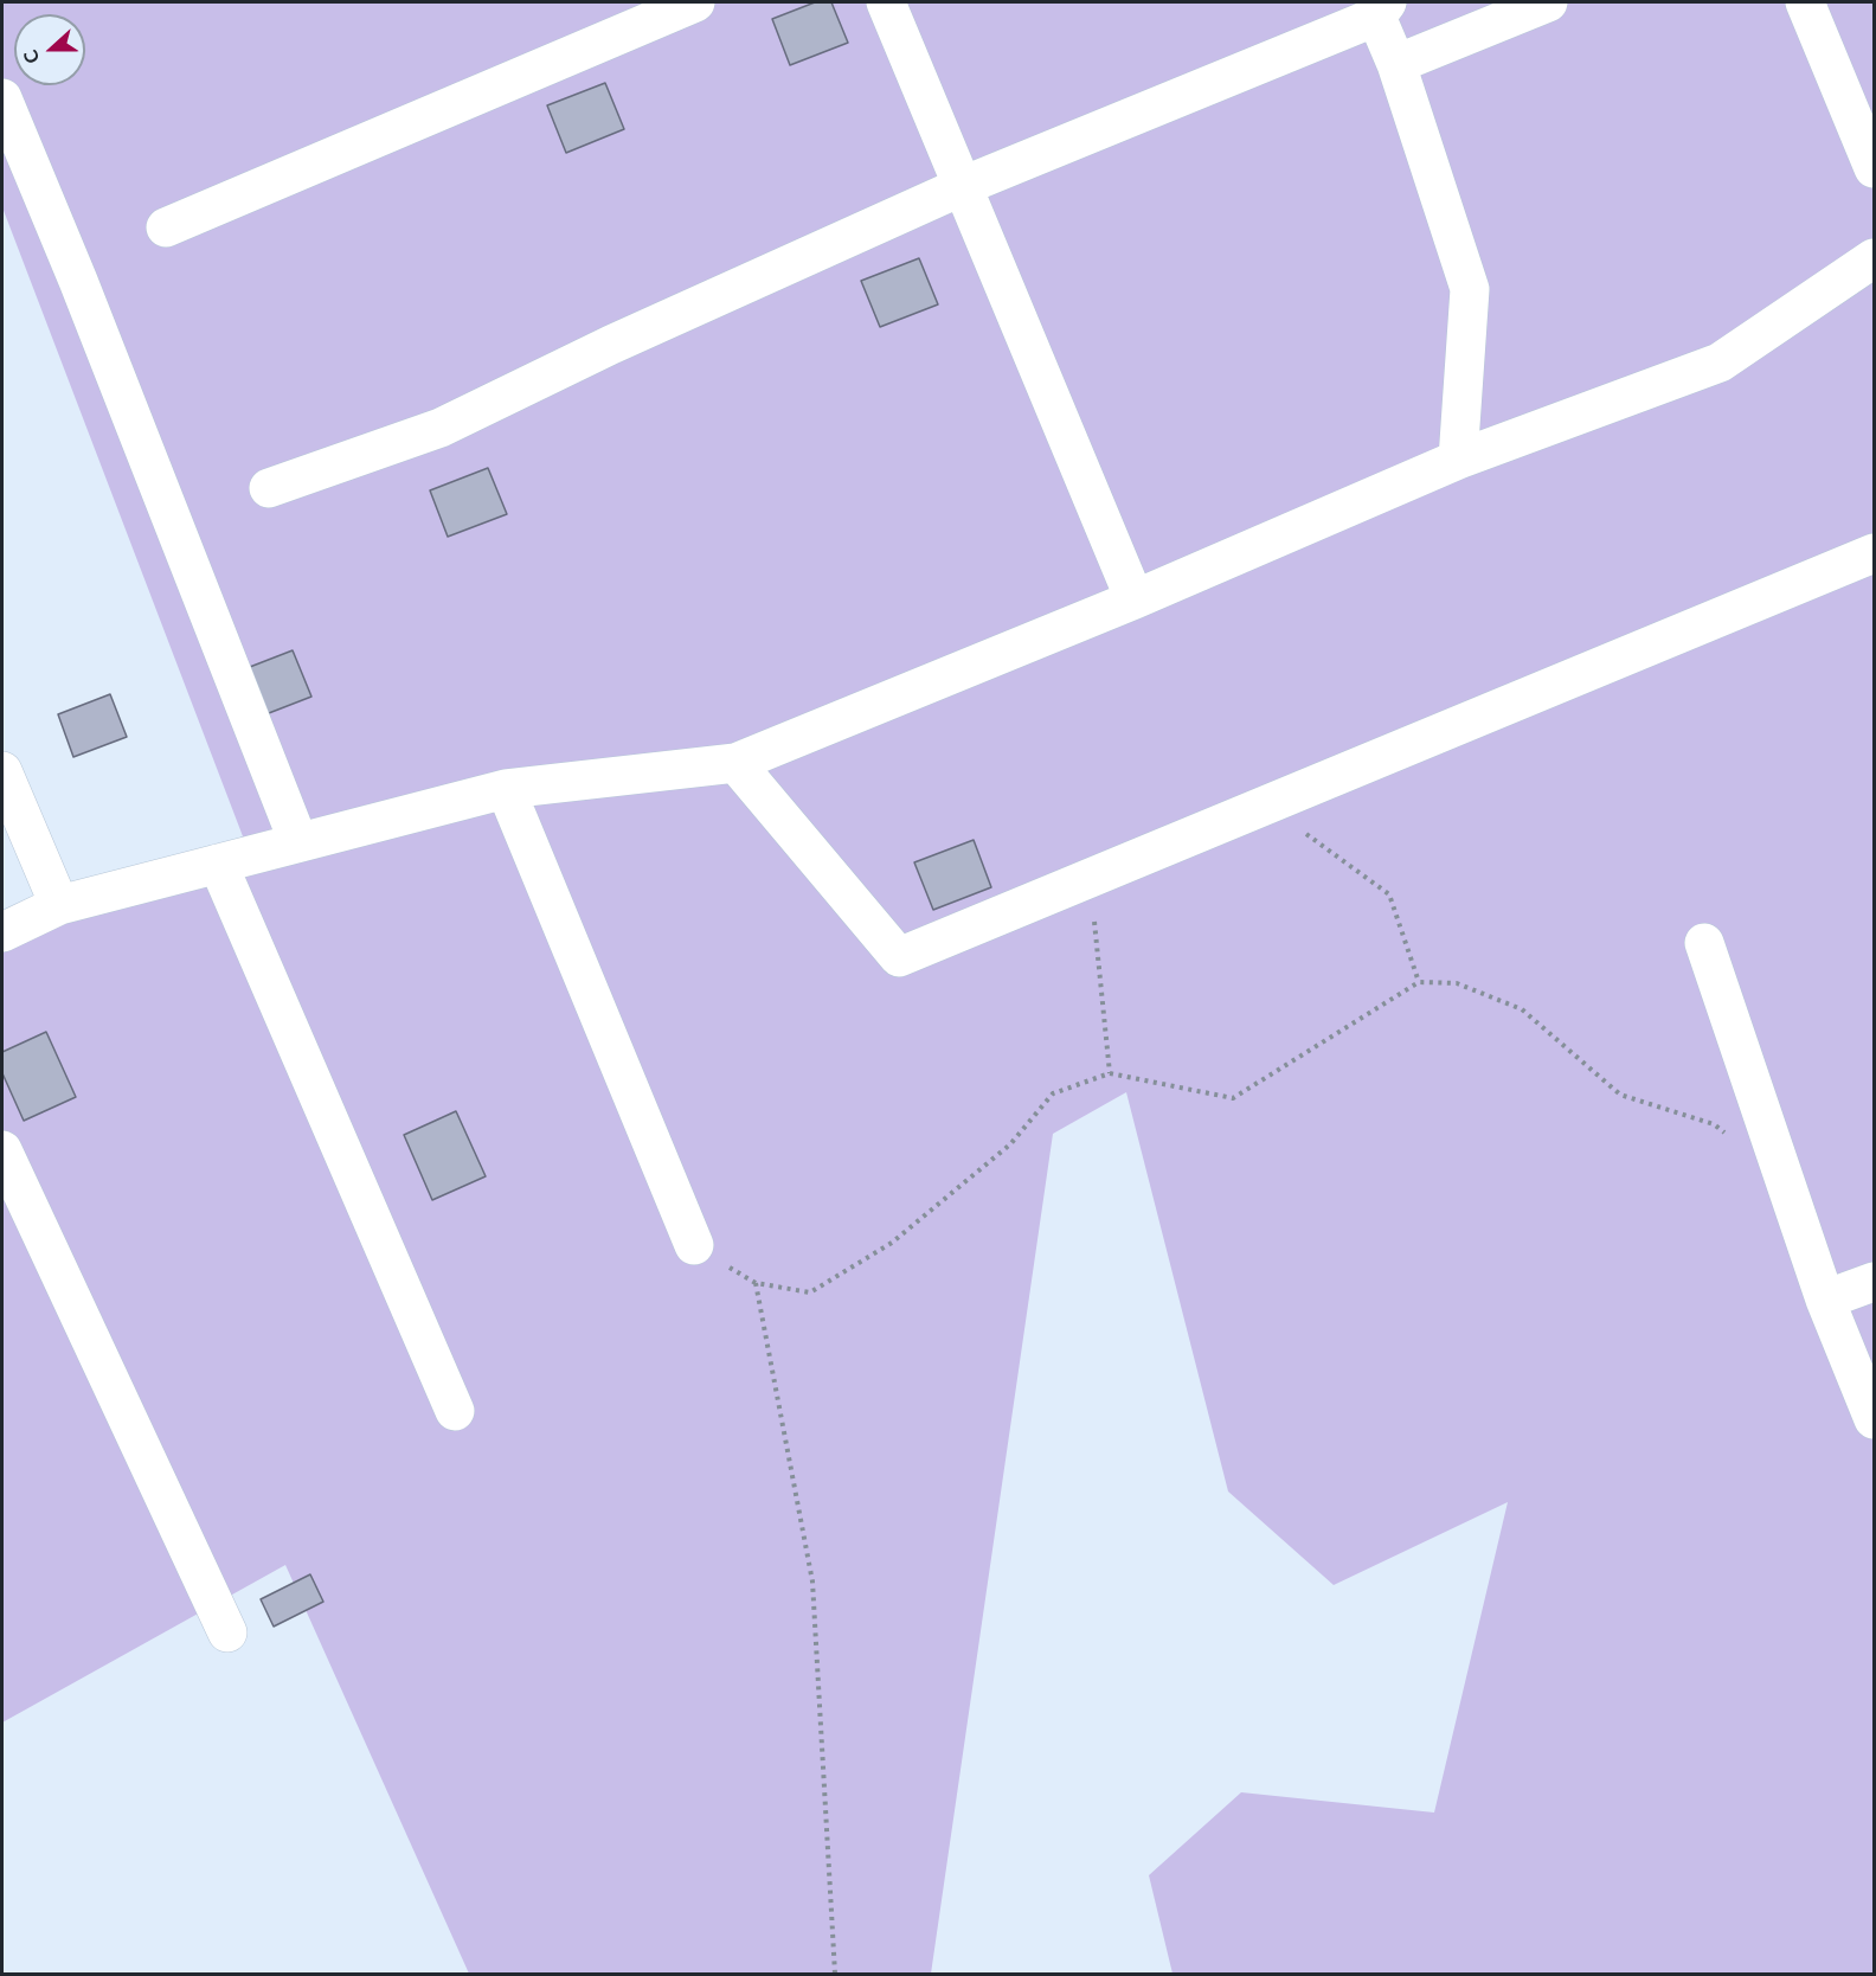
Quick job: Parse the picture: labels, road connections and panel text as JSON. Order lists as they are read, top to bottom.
{
  "north": "left"
}
